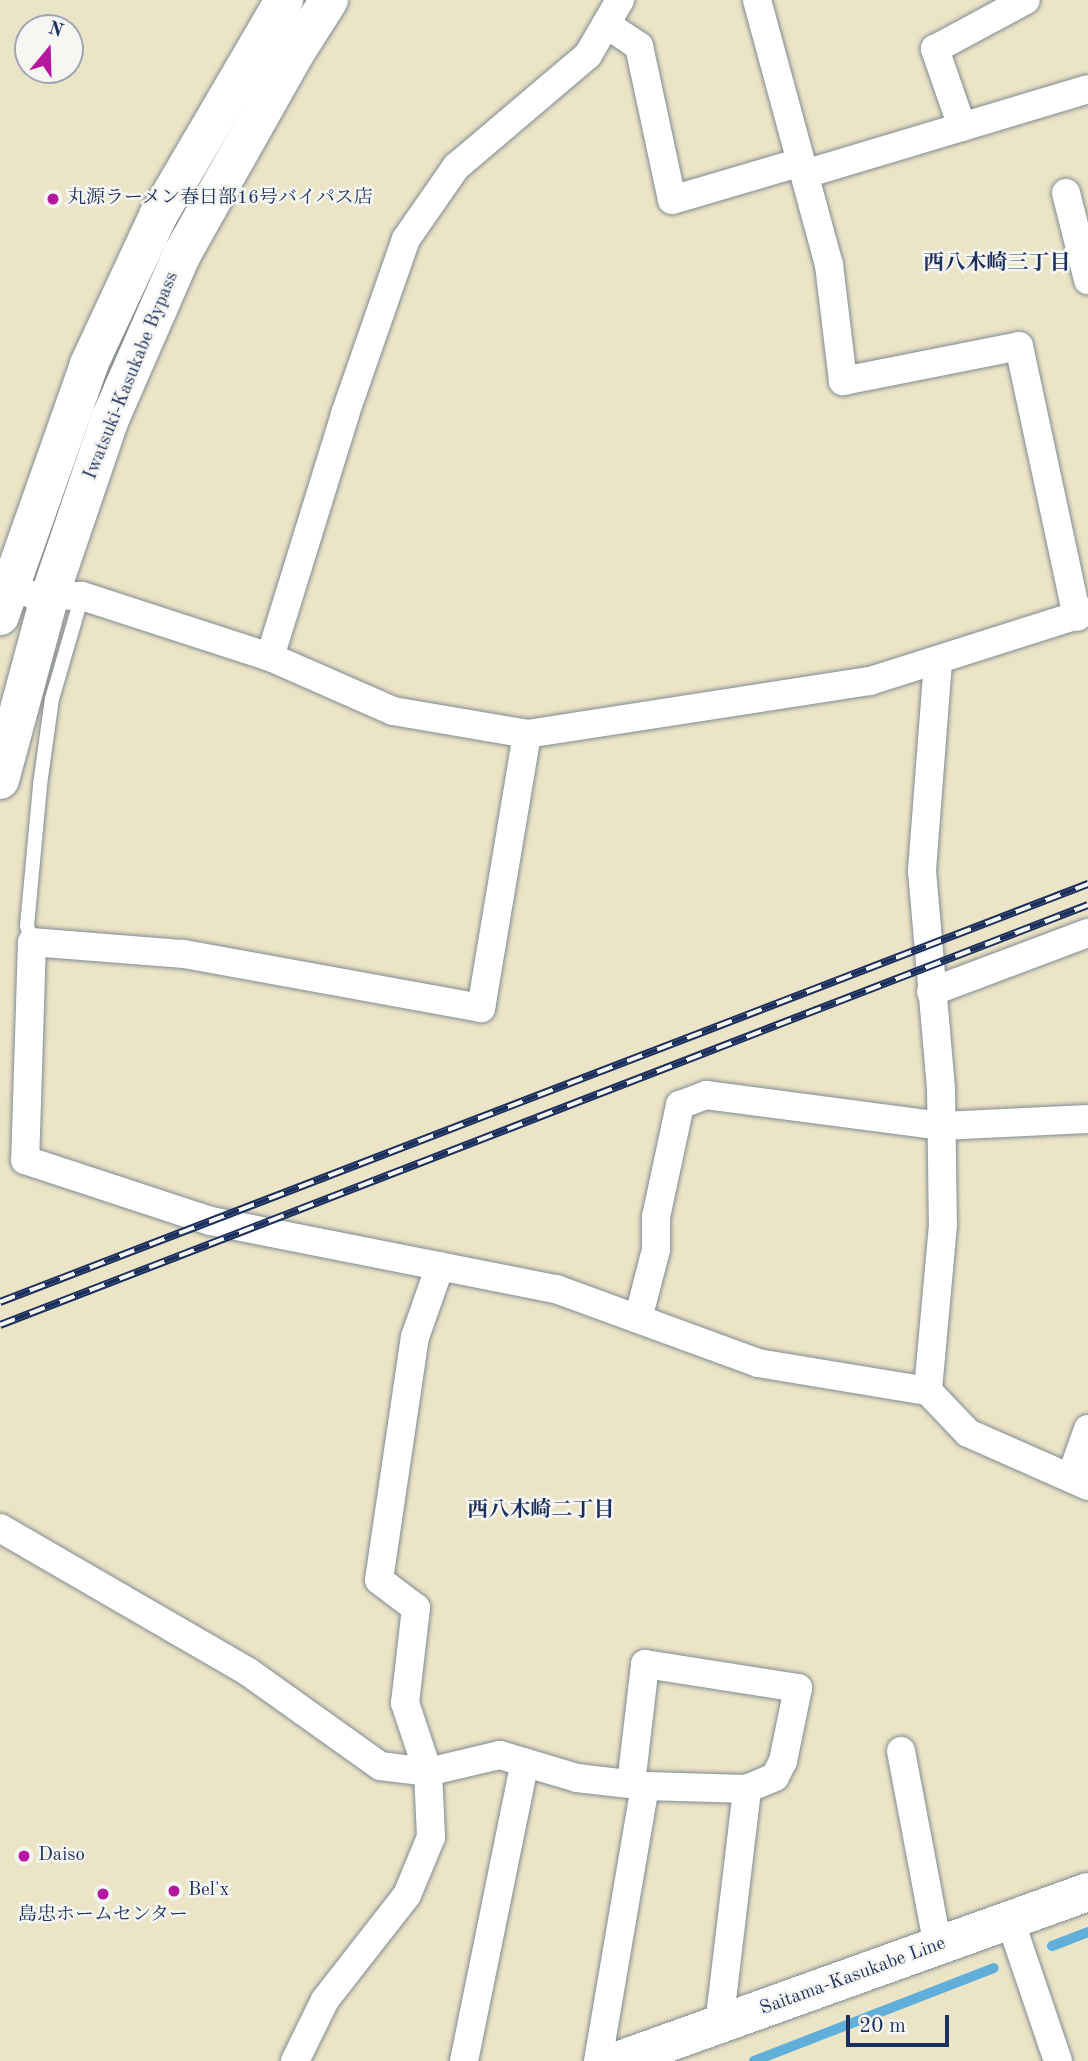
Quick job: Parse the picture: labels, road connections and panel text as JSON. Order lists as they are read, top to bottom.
{
  "streets": {
    "main road": ["Iwatsuki-Kasukabe Bypass", "Saitama-Kasukabe Line"]
  },
  "districts": ["西八木崎三丁目", "西八木崎二丁目"],
  "places": [
    "丸源ラーメン春日部16号バイパス店",
    "Daiso",
    "Bel'x",
    "島忠ホームセンター"
  ],
  "scale_bar": "20 m",
  "north": "top"
}
